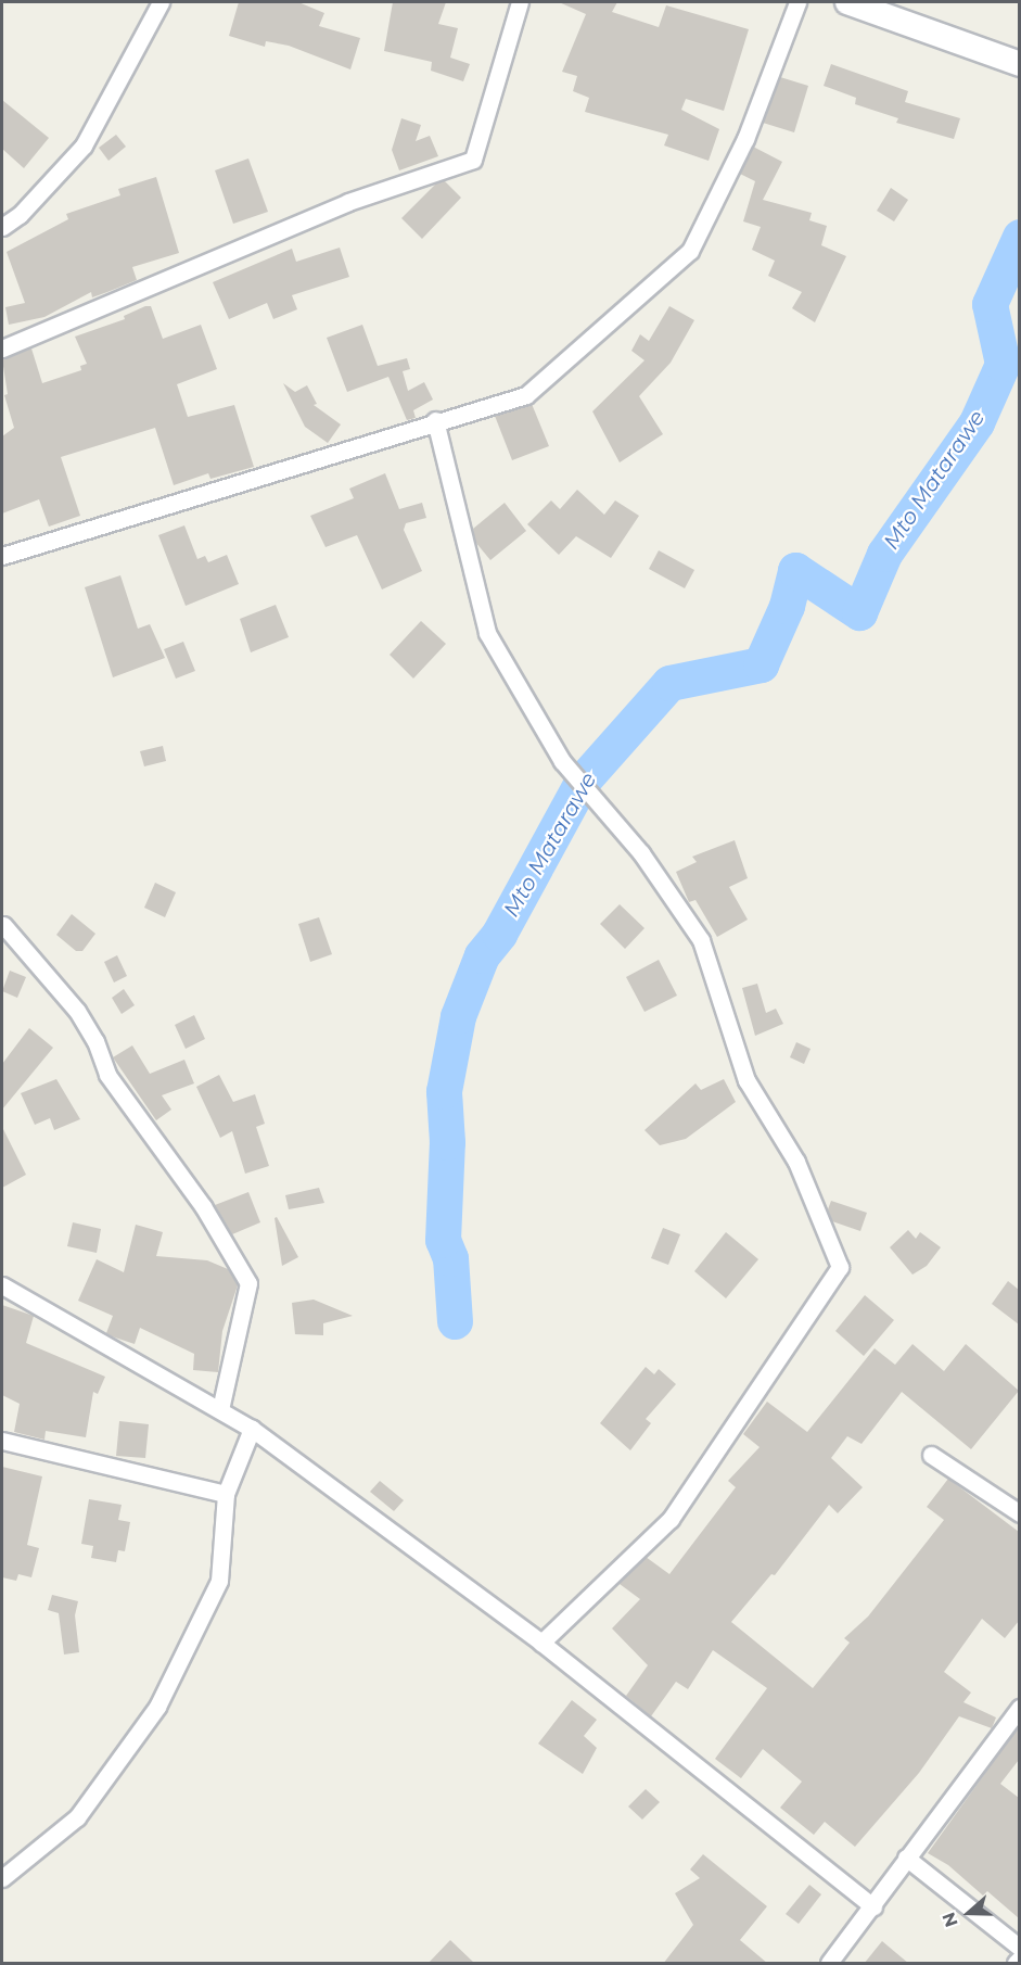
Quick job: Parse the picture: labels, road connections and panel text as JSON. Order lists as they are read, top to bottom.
{
  "water": ["Mto Matarawe"],
  "north": "left"
}
